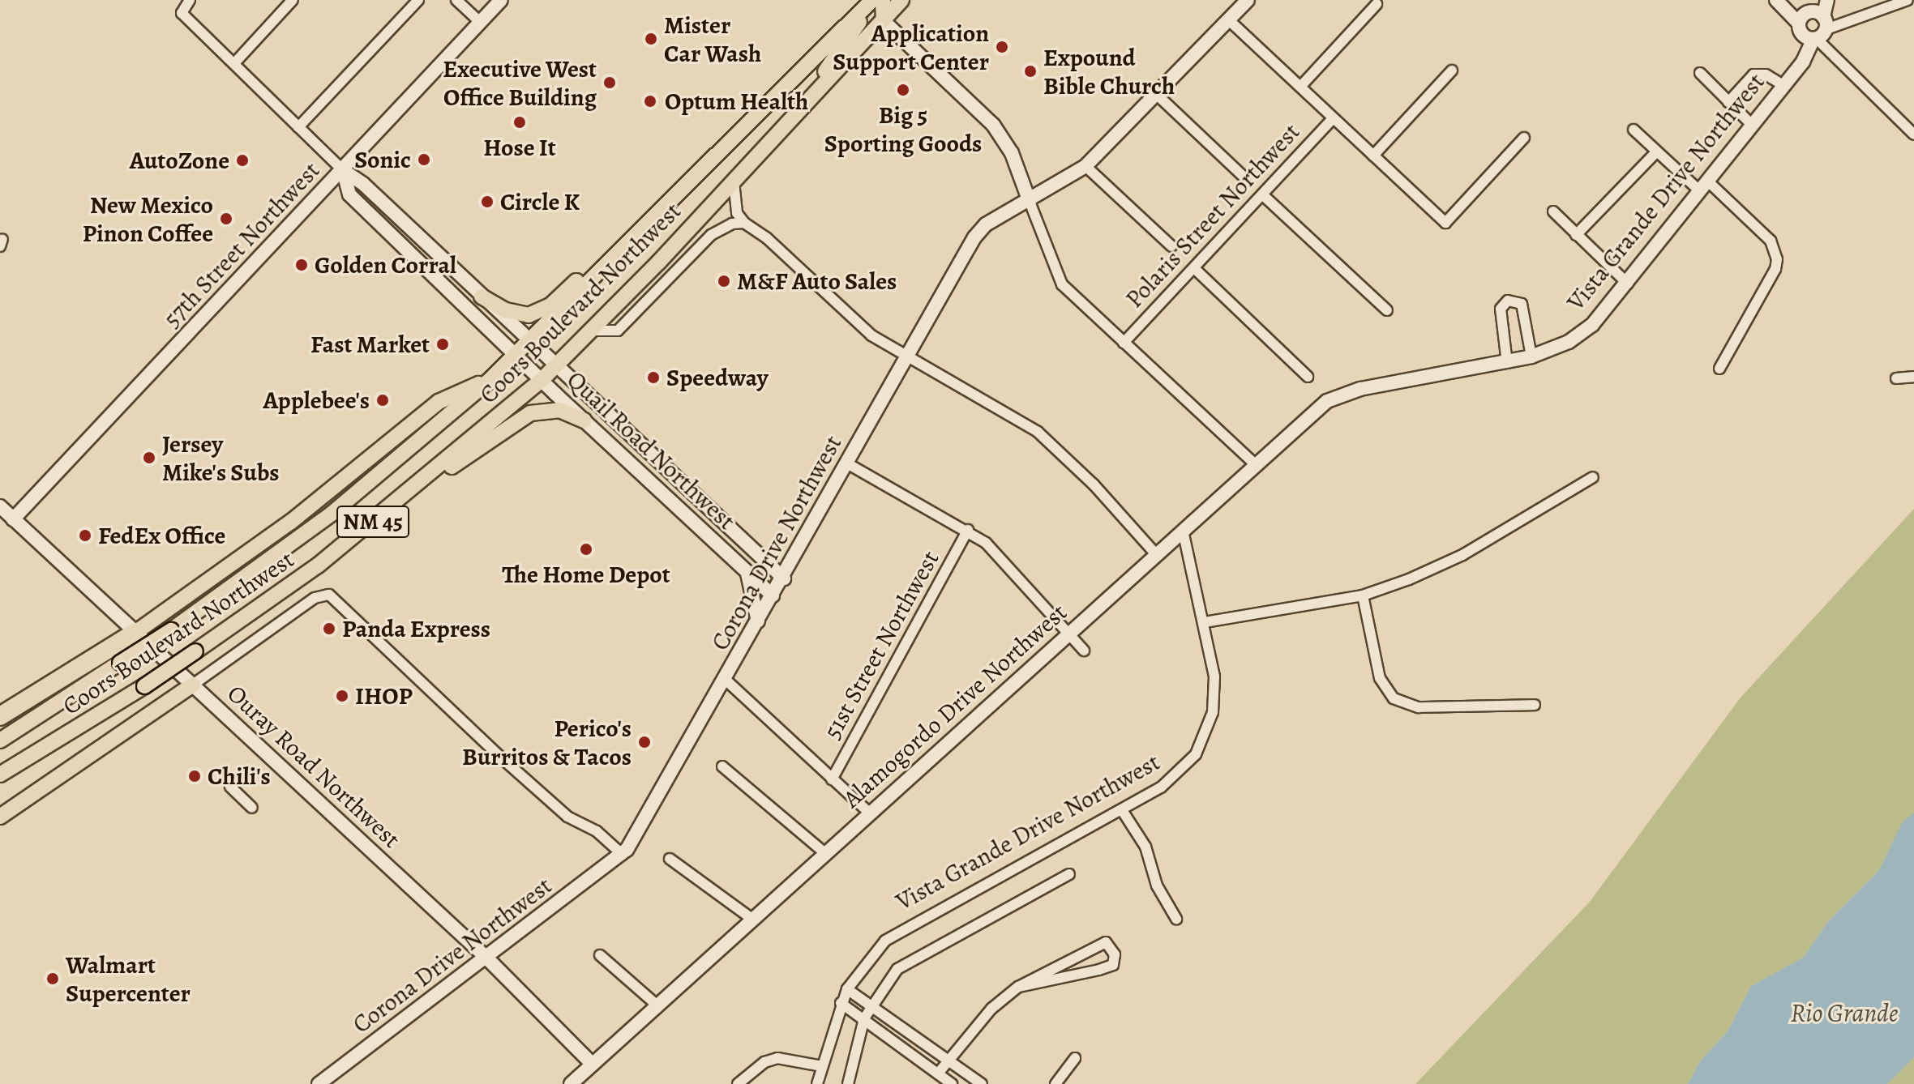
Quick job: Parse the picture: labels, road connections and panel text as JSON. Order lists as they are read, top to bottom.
{
  "streets": {
    "main road": ["Coors Boulevard Northwest", "NM 45"],
    "street": [
      "Vista Grande Drive Northwest",
      "Polaris Street Northwest",
      "57th Street Northwest",
      "Quail Road Northwest",
      "Corona Drive Northwest",
      "51st Street Northwest",
      "Alamogordo Drive Northwest",
      "Ouray Road Northwest"
    ]
  },
  "crossings": [
    ["Vista Grande Drive Northwest", "Alamogordo Drive Northwest"],
    ["57th Street Northwest", "Quail Road Northwest"],
    ["57th Street Northwest", "Ouray Road Northwest"],
    ["Coors Boulevard Northwest", "Quail Road Northwest"],
    ["Quail Road Northwest", "Corona Drive Northwest"],
    ["Corona Drive Northwest", "Ouray Road Northwest"],
    ["Alamogordo Drive Northwest", "Ouray Road Northwest"]
  ],
  "water": ["Rio Grande"],
  "places": [
    "Mister Car Wash",
    "Application Support Center",
    "Expound Bible Church",
    "Executive West Office Building",
    "Big 5 Sporting Goods",
    "Optum Health",
    "Hose It",
    "Sonic",
    "AutoZone",
    "Circle K",
    "New Mexico Pinon Coffee",
    "Golden Corral",
    "M&F Auto Sales",
    "Fast Market",
    "Speedway",
    "Applebee's",
    "Jersey Mike's Subs",
    "FedEx Office",
    "The Home Depot",
    "Panda Express",
    "IHOP",
    "Perico's Burritos & Tacos",
    "Chili's",
    "Walmart Supercenter"
  ]
}
